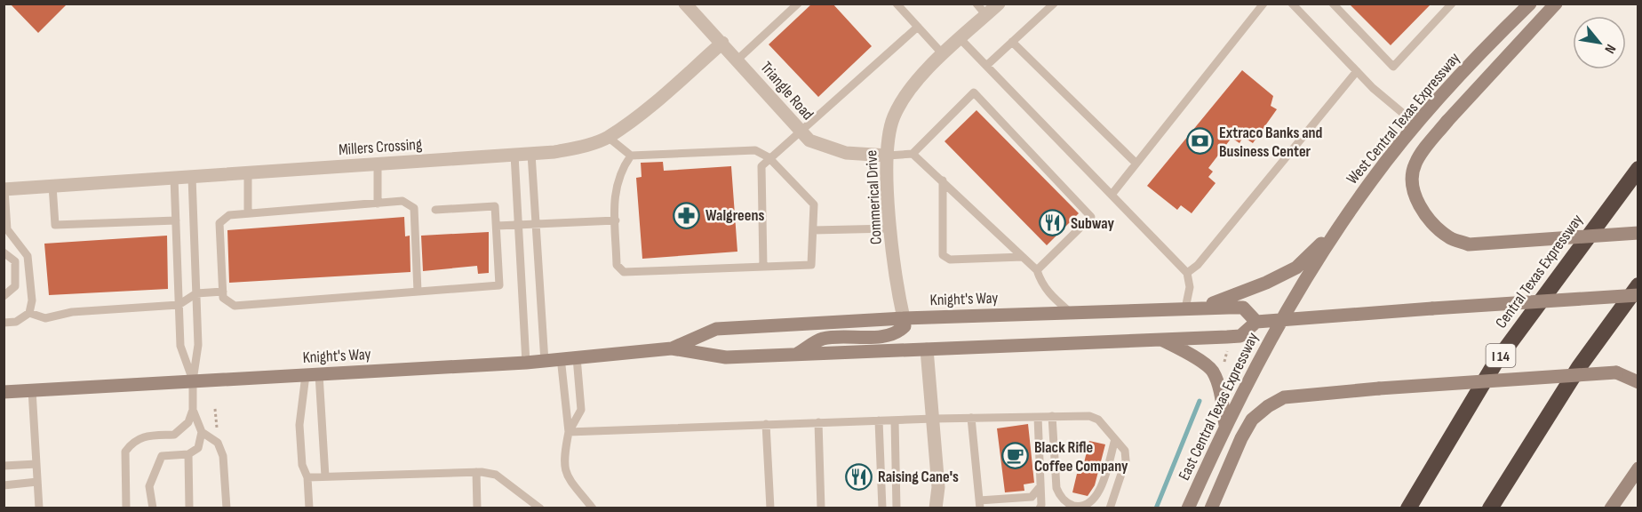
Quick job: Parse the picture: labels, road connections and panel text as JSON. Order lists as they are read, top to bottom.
{
  "streets": {
    "highway": ["Central Texas Expressway", "I 14"],
    "main road": ["West Central Texas Expressway", "Knight's Way", "East Central Texas Expressway"],
    "street": ["Triangle Road", "Millers Crossing", "Commerical Drive"]
  },
  "crossings": [
    ["Triangle Road", "Millers Crossing"],
    ["Triangle Road", "Commerical Drive"],
    ["West Central Texas Expressway", "Knight's Way"],
    ["West Central Texas Expressway", "East Central Texas Expressway"],
    ["Commerical Drive", "Knight's Way"],
    ["Knight's Way", "East Central Texas Expressway"]
  ],
  "places": {
    "bank": ["Extraco Banks and Business Center"],
    "pharmacy": ["Walgreens"],
    "restaurant": ["Subway", "Raising Cane's"],
    "cafe": ["Black Rifle Coffee Company"]
  },
  "north": "bottom right"
}
